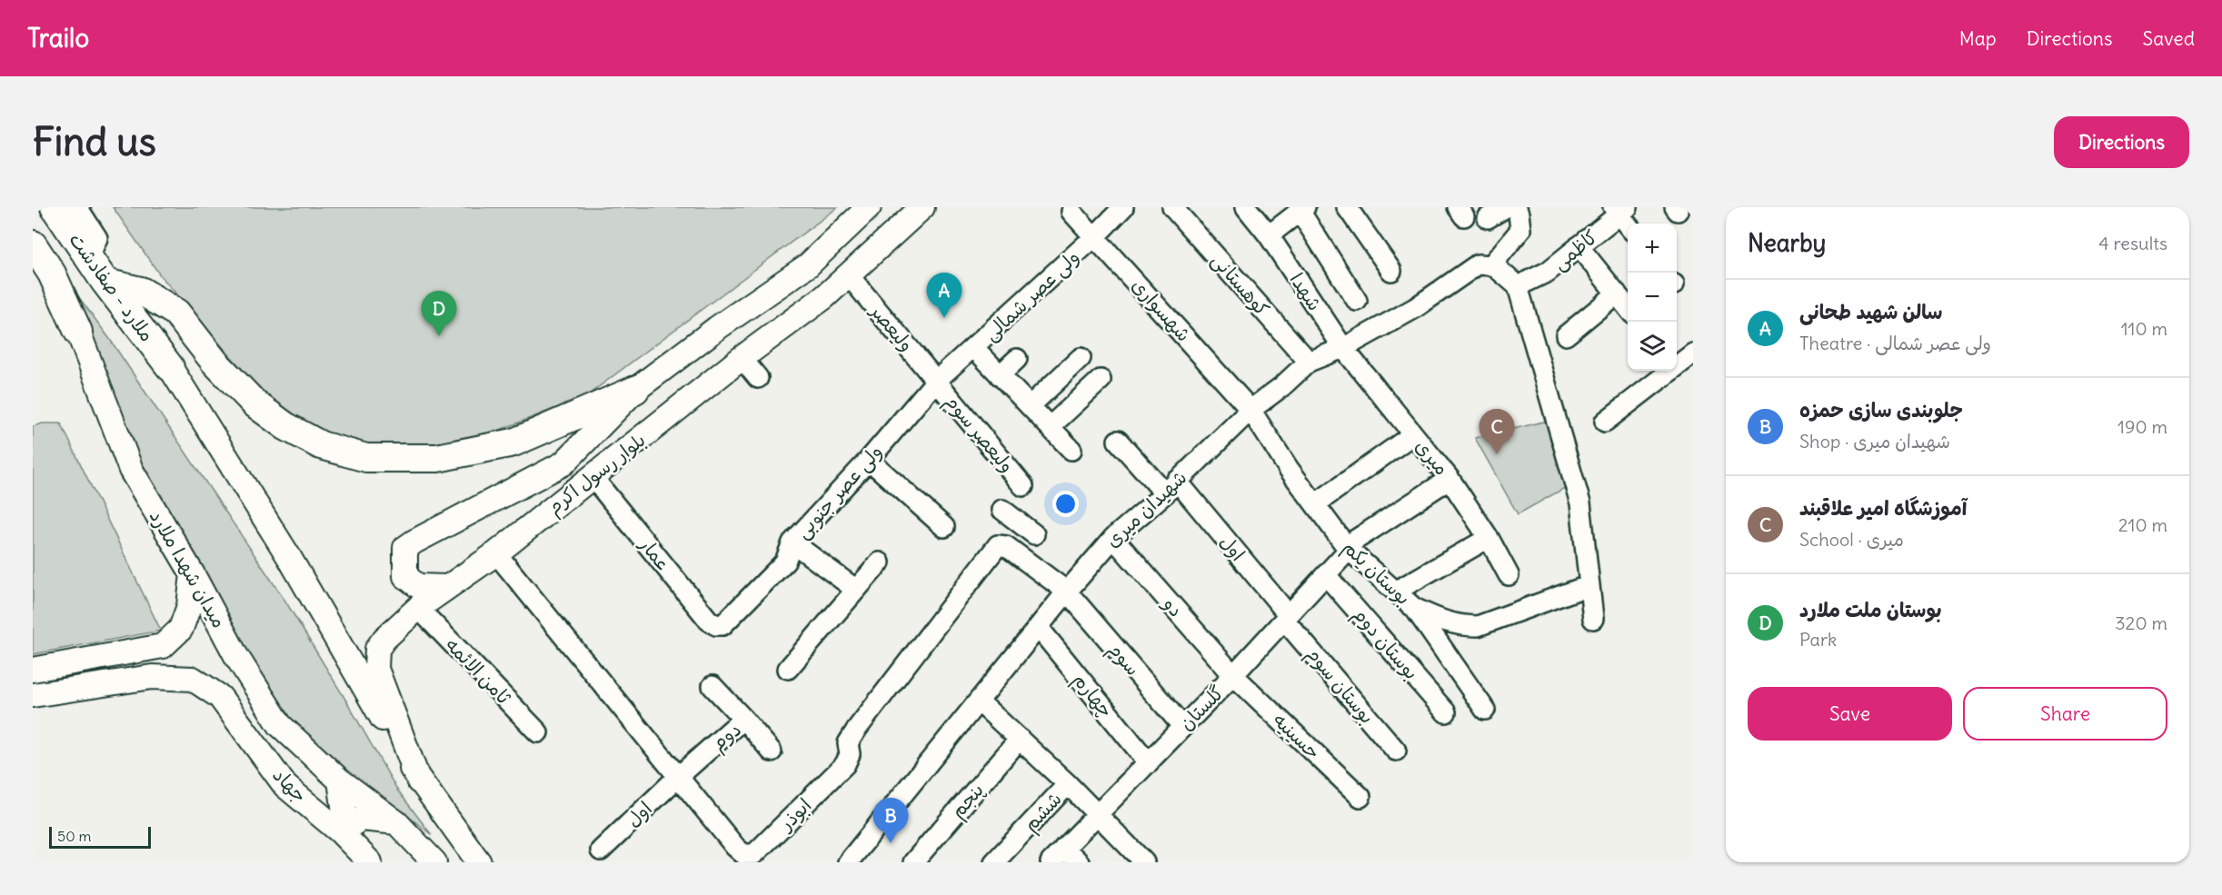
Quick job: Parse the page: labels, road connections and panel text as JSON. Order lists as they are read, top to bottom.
{
  "streets": {
    "highway": ["ملارد - صفادشت"],
    "main road": ["بلوار رسول اکرم", "میدان شهدا ملارد", "جهاد"],
    "street": [
      "کاظمی",
      "کوهستانی",
      "شهدا",
      "ولی عصر شمالی",
      "شهسواری",
      "ولیعصر",
      "ولیعصر سوم",
      "میری",
      "ولی عصر جنوبی",
      "شهیدان میری",
      "اول",
      "عمار",
      "بوستان یکم",
      "دو",
      "بوستان دوم",
      "سوم",
      "ثامن الائمه",
      "بوستان سوم",
      "چهارم",
      "گلستان",
      "دوم",
      "حسینیه",
      "پنجم",
      "ششم",
      "ابوذر"
    ]
  },
  "crossings": [
    ["کوهستانی", "شهیدان میری"],
    ["شهدا", "میری"],
    ["شهدا", "شهیدان میری"],
    ["ولی عصر شمالی", "شهسواری"],
    ["ولی عصر شمالی", "ولیعصر"],
    ["ولی عصر شمالی", "ولیعصر سوم"],
    ["ولی عصر شمالی", "ولی عصر جنوبی"],
    ["شهسواری", "شهیدان میری"],
    ["شهسواری", "بوستان یکم"],
    ["ولیعصر", "ولیعصر سوم"],
    ["ولیعصر", "بلوار رسول اکرم"],
    ["ولیعصر", "ولی عصر جنوبی"],
    ["ولیعصر سوم", "ولی عصر جنوبی"],
    ["میری", "شهیدان میری"],
    ["میری", "گلستان"],
    ["بلوار رسول اکرم", "عمار"],
    ["بلوار رسول اکرم", "ثامن الائمه"],
    ["بلوار رسول اکرم", "ابوذر"],
    ["ولی عصر جنوبی", "عمار"],
    ["شهیدان میری", "اول"],
    ["شهیدان میری", "بوستان یکم"],
    ["شهیدان میری", "دو"],
    ["شهیدان میری", "سوم"],
    ["شهیدان میری", "چهارم"],
    ["اول", "بوستان سوم"],
    ["اول", "گلستان"],
    ["اول", "دوم"],
    ["اول", "ابوذر"],
    ["بوستان یکم", "گلستان"],
    ["دو", "گلستان"],
    ["دو", "حسینیه"],
    ["بوستان دوم", "گلستان"],
    ["سوم", "گلستان"],
    ["بوستان سوم", "گلستان"],
    ["چهارم", "گلستان"],
    ["گلستان", "حسینیه"],
    ["دوم", "ابوذر"]
  ],
  "scale_bar": "50 m",
  "page": {
    "header": "Trailo",
    "nav": ["Map", "Directions", "Saved"],
    "buttons": [
      "Directions",
      ["Save", "Share"]
    ],
    "title": "Find us",
    "heading": ["Nearby", "4 results"],
    "map_buttons": ["+", "−"],
    "pins": [
      "A",
      "D",
      "C",
      "B"
    ],
    "list": [
      {
        "mark": "A",
        "name": "سالن شهید طحانی",
        "note": "Theatre · ولی عصر شمالی",
        "value": "110 m"
      },
      {
        "mark": "B",
        "name": "جلوبندی سازی حمزه",
        "note": "Shop · شهیدان میری",
        "value": "190 m"
      },
      {
        "mark": "C",
        "name": "آموزشگاه امیر علاقبند",
        "note": "School · میری",
        "value": "210 m"
      },
      {
        "mark": "D",
        "name": "بوستان ملت ملارد",
        "note": "Park",
        "value": "320 m"
      }
    ],
    "scale": "50 m"
  }
}
